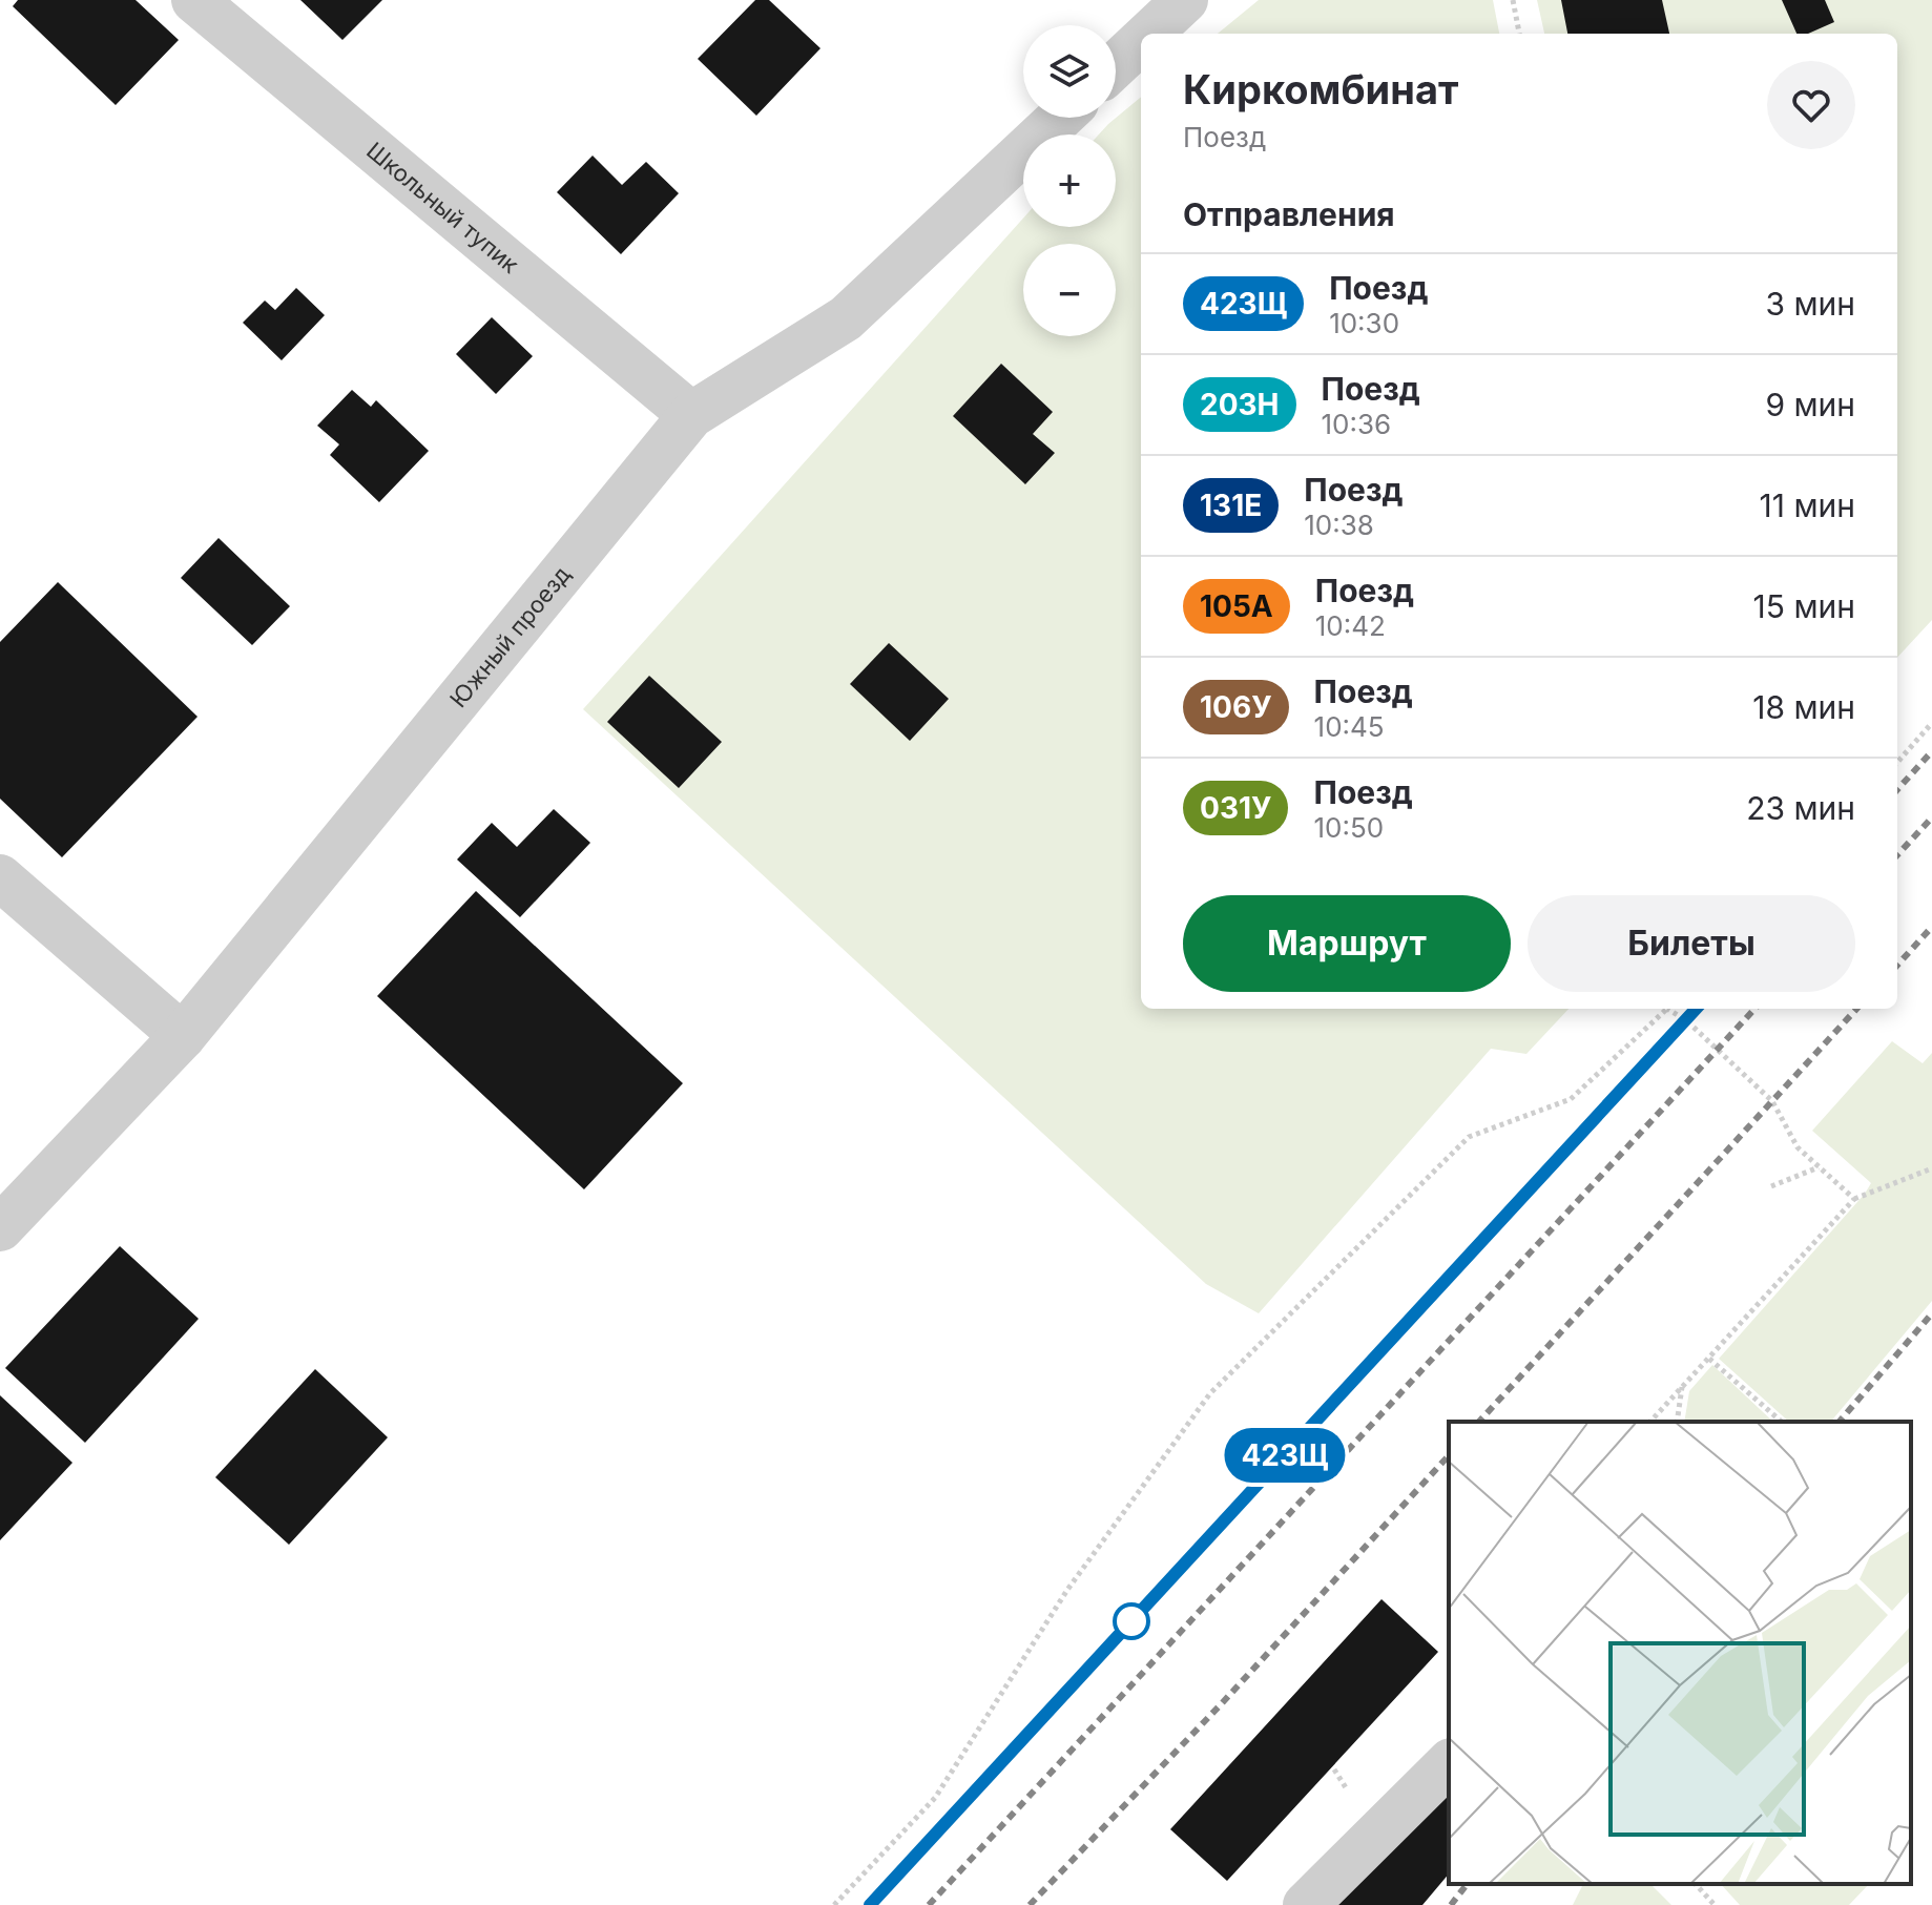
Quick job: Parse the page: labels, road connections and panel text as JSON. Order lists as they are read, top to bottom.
{
  "streets": {
    "street": ["Школьный тупик", "Южный проезд"]
  },
  "crossings": [
    ["Школьный тупик", "Южный проезд"]
  ],
  "page": {
    "on_map": "423Щ",
    "map_buttons": ["+", "−"],
    "heading": [
      ["Киркомбинат", "Поезд"],
      "Отправления"
    ],
    "list": [
      {
        "mark": "423Щ",
        "name": "Поезд",
        "note": "10:30",
        "value": "3 мин"
      },
      {
        "mark": "203Н",
        "name": "Поезд",
        "note": "10:36",
        "value": "9 мин"
      },
      {
        "mark": "131Е",
        "name": "Поезд",
        "note": "10:38",
        "value": "11 мин"
      },
      {
        "mark": "105А",
        "name": "Поезд",
        "note": "10:42",
        "value": "15 мин"
      },
      {
        "mark": "106У",
        "name": "Поезд",
        "note": "10:45",
        "value": "18 мин"
      },
      {
        "mark": "031У",
        "name": "Поезд",
        "note": "10:50",
        "value": "23 мин"
      }
    ],
    "buttons": ["Маршрут", "Билеты"]
  }
}
